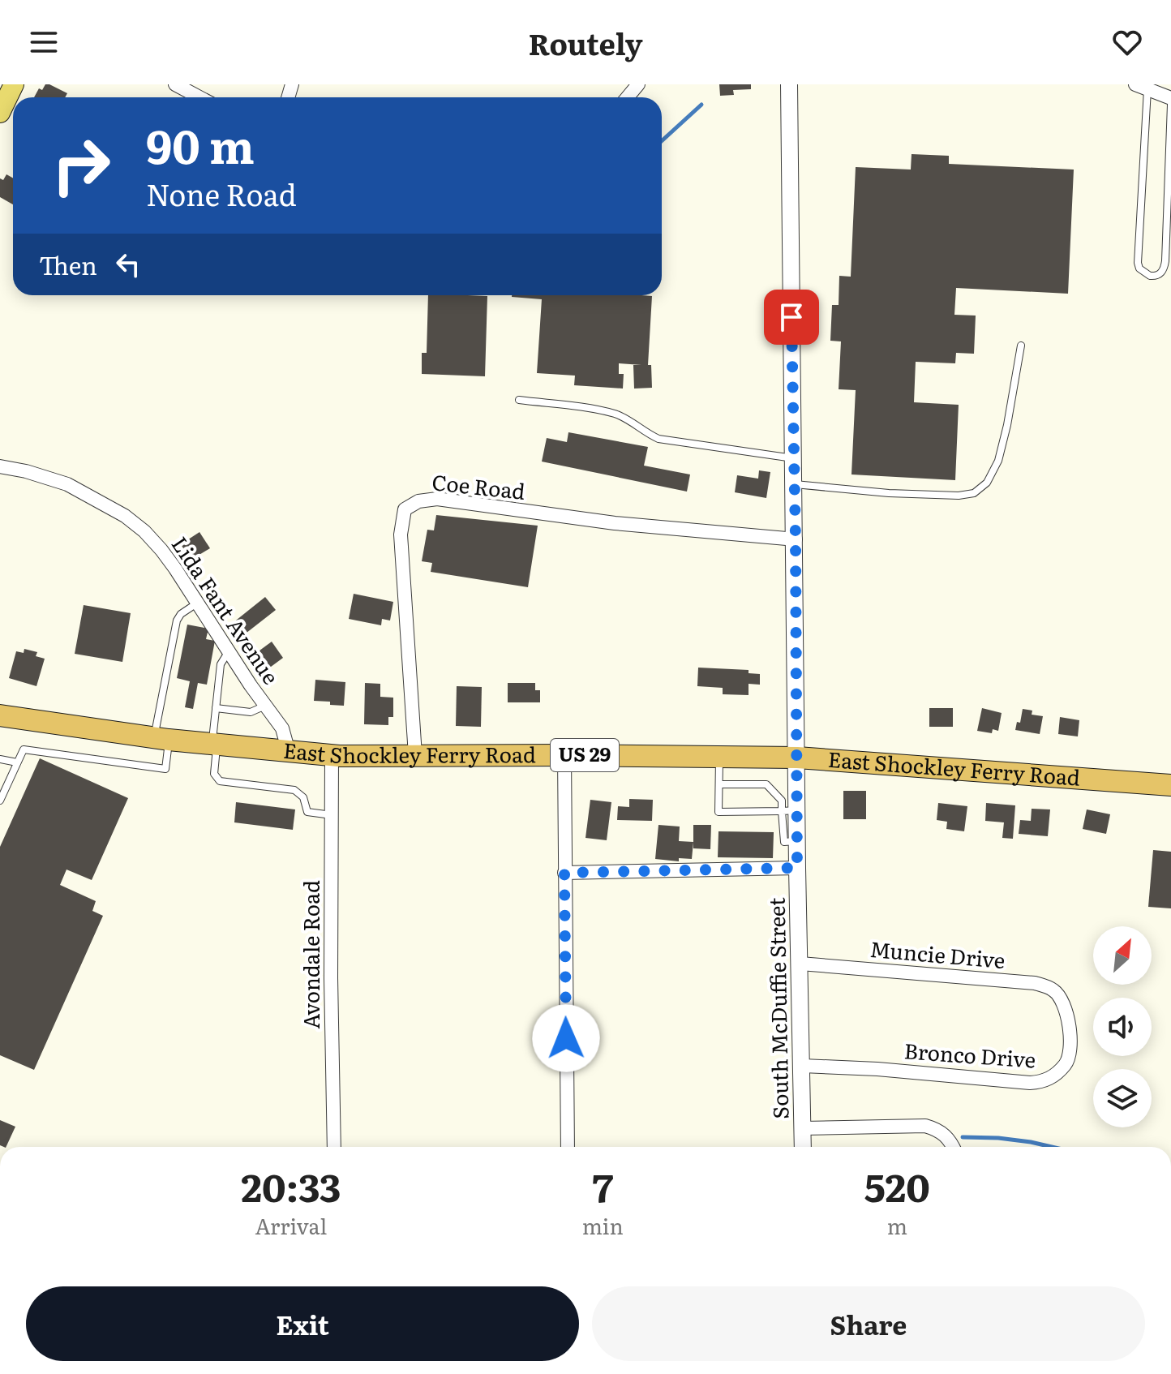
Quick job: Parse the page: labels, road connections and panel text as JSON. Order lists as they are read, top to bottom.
{
  "streets": {
    "highway": ["East Shockley Ferry Road", "US 29"],
    "street": [
      "Coe Road",
      "Lida Fant Avenue",
      "Avondale Road",
      "Muncie Drive",
      "South McDuffie Street",
      "Bronco Drive"
    ]
  },
  "crossings": [
    ["Coe Road", "East Shockley Ferry Road"],
    ["Coe Road", "South McDuffie Street"],
    ["Lida Fant Avenue", "East Shockley Ferry Road"],
    ["East Shockley Ferry Road", "Avondale Road"],
    ["East Shockley Ferry Road", "South McDuffie Street"],
    ["Muncie Drive", "South McDuffie Street"],
    ["Muncie Drive", "Bronco Drive"],
    ["South McDuffie Street", "Bronco Drive"]
  ],
  "north": "top right",
  "page": {
    "header": "Routely",
    "turn": ["90 m", "None Road"],
    "then": "Then",
    "eta": [
      "20:33",
      "Arrival",
      "7",
      "min",
      "520",
      "m"
    ],
    "buttons": ["Exit", "Share"]
  }
}
